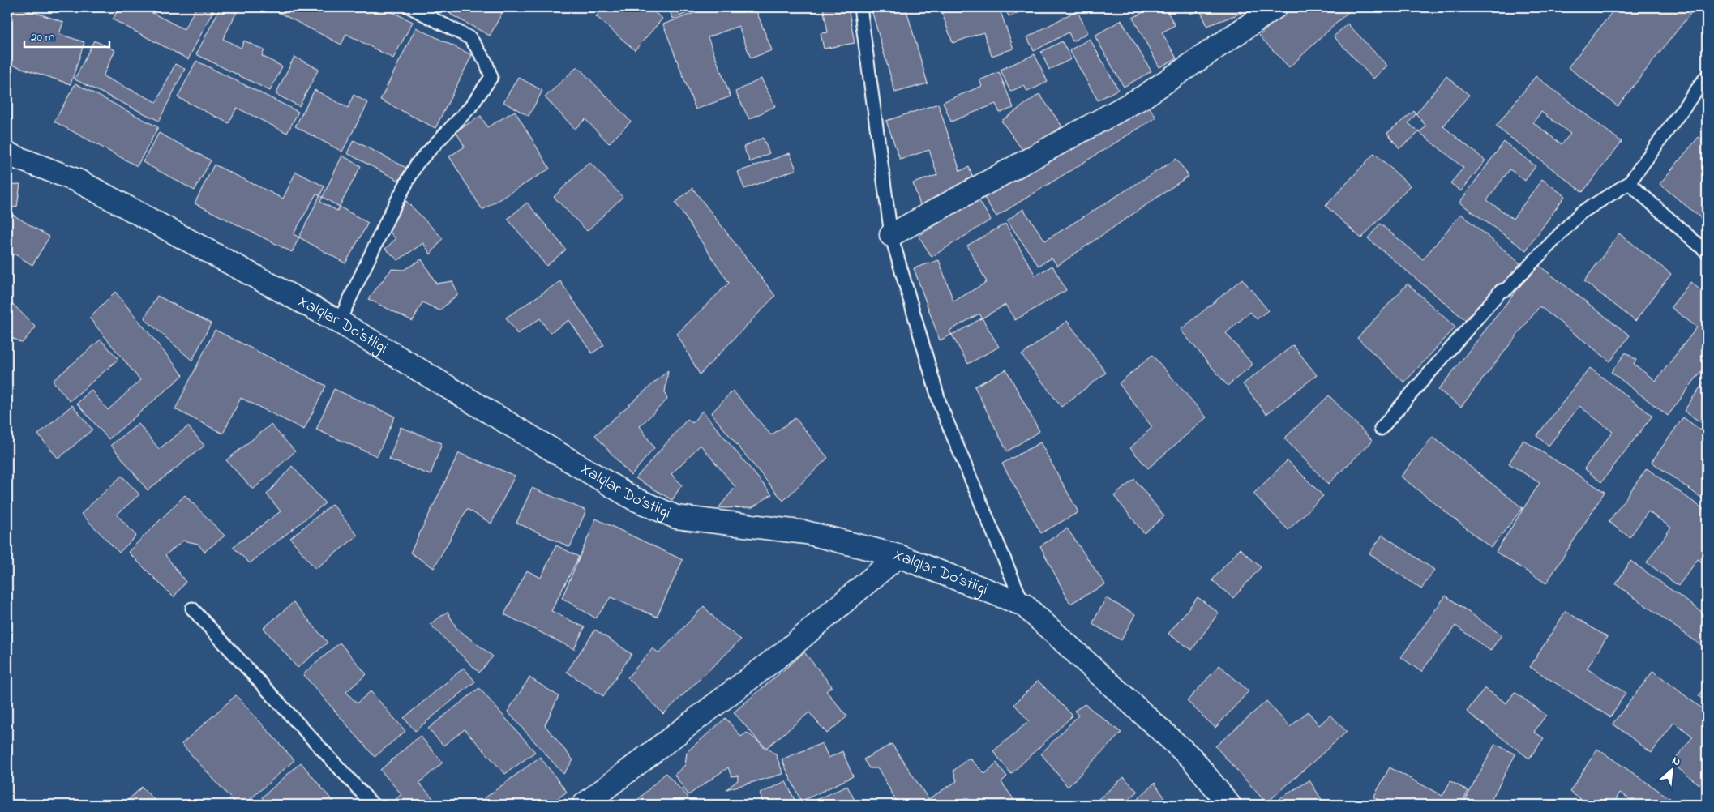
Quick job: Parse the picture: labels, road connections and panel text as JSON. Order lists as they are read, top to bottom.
{
  "streets": {
    "main road": ["Xalqlar Do’stligi"]
  },
  "scale_bar": "20 m",
  "north": "top right"
}
